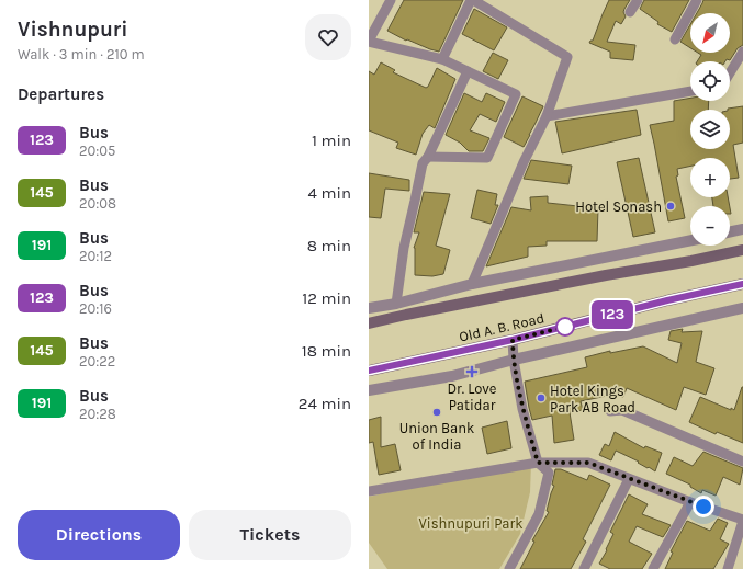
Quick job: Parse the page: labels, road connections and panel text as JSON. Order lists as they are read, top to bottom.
{
  "streets": {
    "main road": ["Old A. B. Road"]
  },
  "parks": ["Vishnupuri Park"],
  "places": {
    "other": ["Hotel Sonash", "Hotel Kings Park AB Road", "Union Bank of India"],
    "health": ["Dr. Love Patidar"]
  },
  "lines": ["bus line 123"],
  "north": "bottom left",
  "page": {
    "heading": [
      ["Vishnupuri", "Walk · 3 min · 210 m"],
      "Departures"
    ],
    "on_map": "123",
    "map_buttons": ["+", "−"],
    "list": [
      {
        "mark": "123",
        "name": "Bus",
        "note": "20:05",
        "value": "1 min"
      },
      {
        "mark": "145",
        "name": "Bus",
        "note": "20:08",
        "value": "4 min"
      },
      {
        "mark": "191",
        "name": "Bus",
        "note": "20:12",
        "value": "8 min"
      },
      {
        "mark": "123",
        "name": "Bus",
        "note": "20:16",
        "value": "12 min"
      },
      {
        "mark": "145",
        "name": "Bus",
        "note": "20:22",
        "value": "18 min"
      },
      {
        "mark": "191",
        "name": "Bus",
        "note": "20:28",
        "value": "24 min"
      }
    ],
    "buttons": ["Directions", "Tickets"]
  }
}
